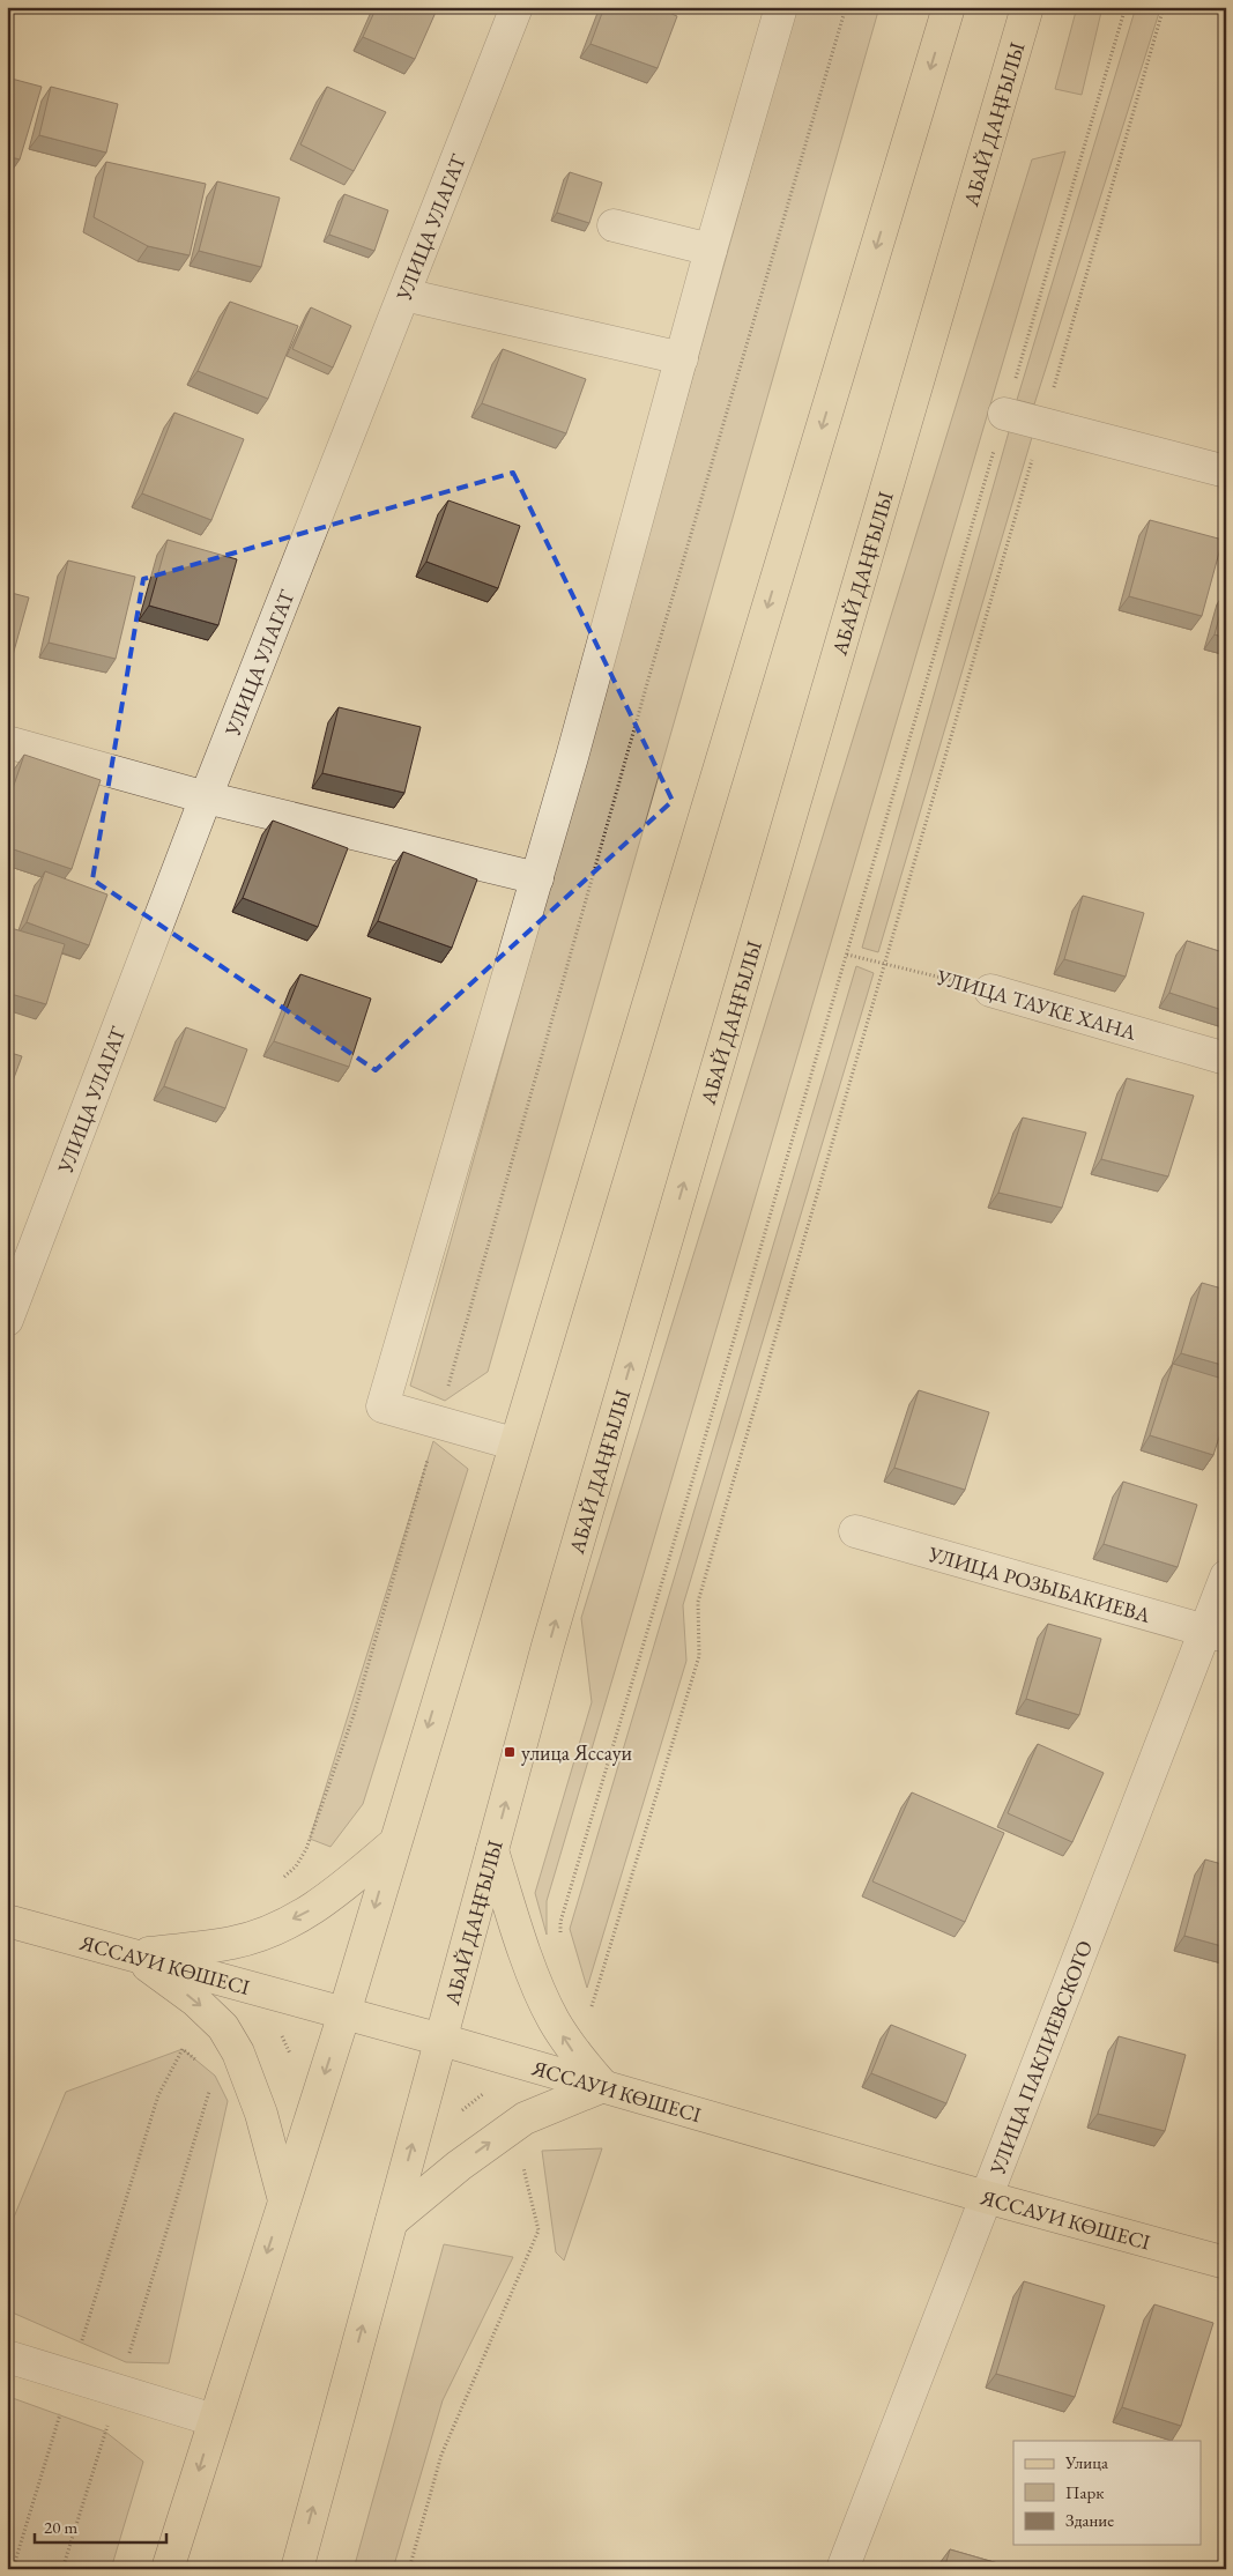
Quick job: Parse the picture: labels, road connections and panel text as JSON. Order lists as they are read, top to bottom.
{
  "streets": {
    "main road": ["АБАЙ ДАҢҒЫЛЫ", "ЯССАУИ КӨШЕСІ"],
    "street": [
      "УЛИЦА УЛАГАТ",
      "УЛИЦА ТАУКЕ ХАНА",
      "УЛИЦА РОЗЫБАКИЕВА",
      "УЛИЦА ПАКЛИЕВСКОГО"
    ]
  },
  "crossings": [
    ["АБАЙ ДАҢҒЫЛЫ", "ЯССАУИ КӨШЕСІ"],
    ["УЛИЦА РОЗЫБАКИЕВА", "УЛИЦА ПАКЛИЕВСКОГО"],
    ["ЯССАУИ КӨШЕСІ", "УЛИЦА ПАКЛИЕВСКОГО"]
  ],
  "places": {
    "transit": ["улица Яссауи"]
  },
  "legend": ["Улица", "Парк", "Здание"],
  "scale_bar": "20 m"
}
